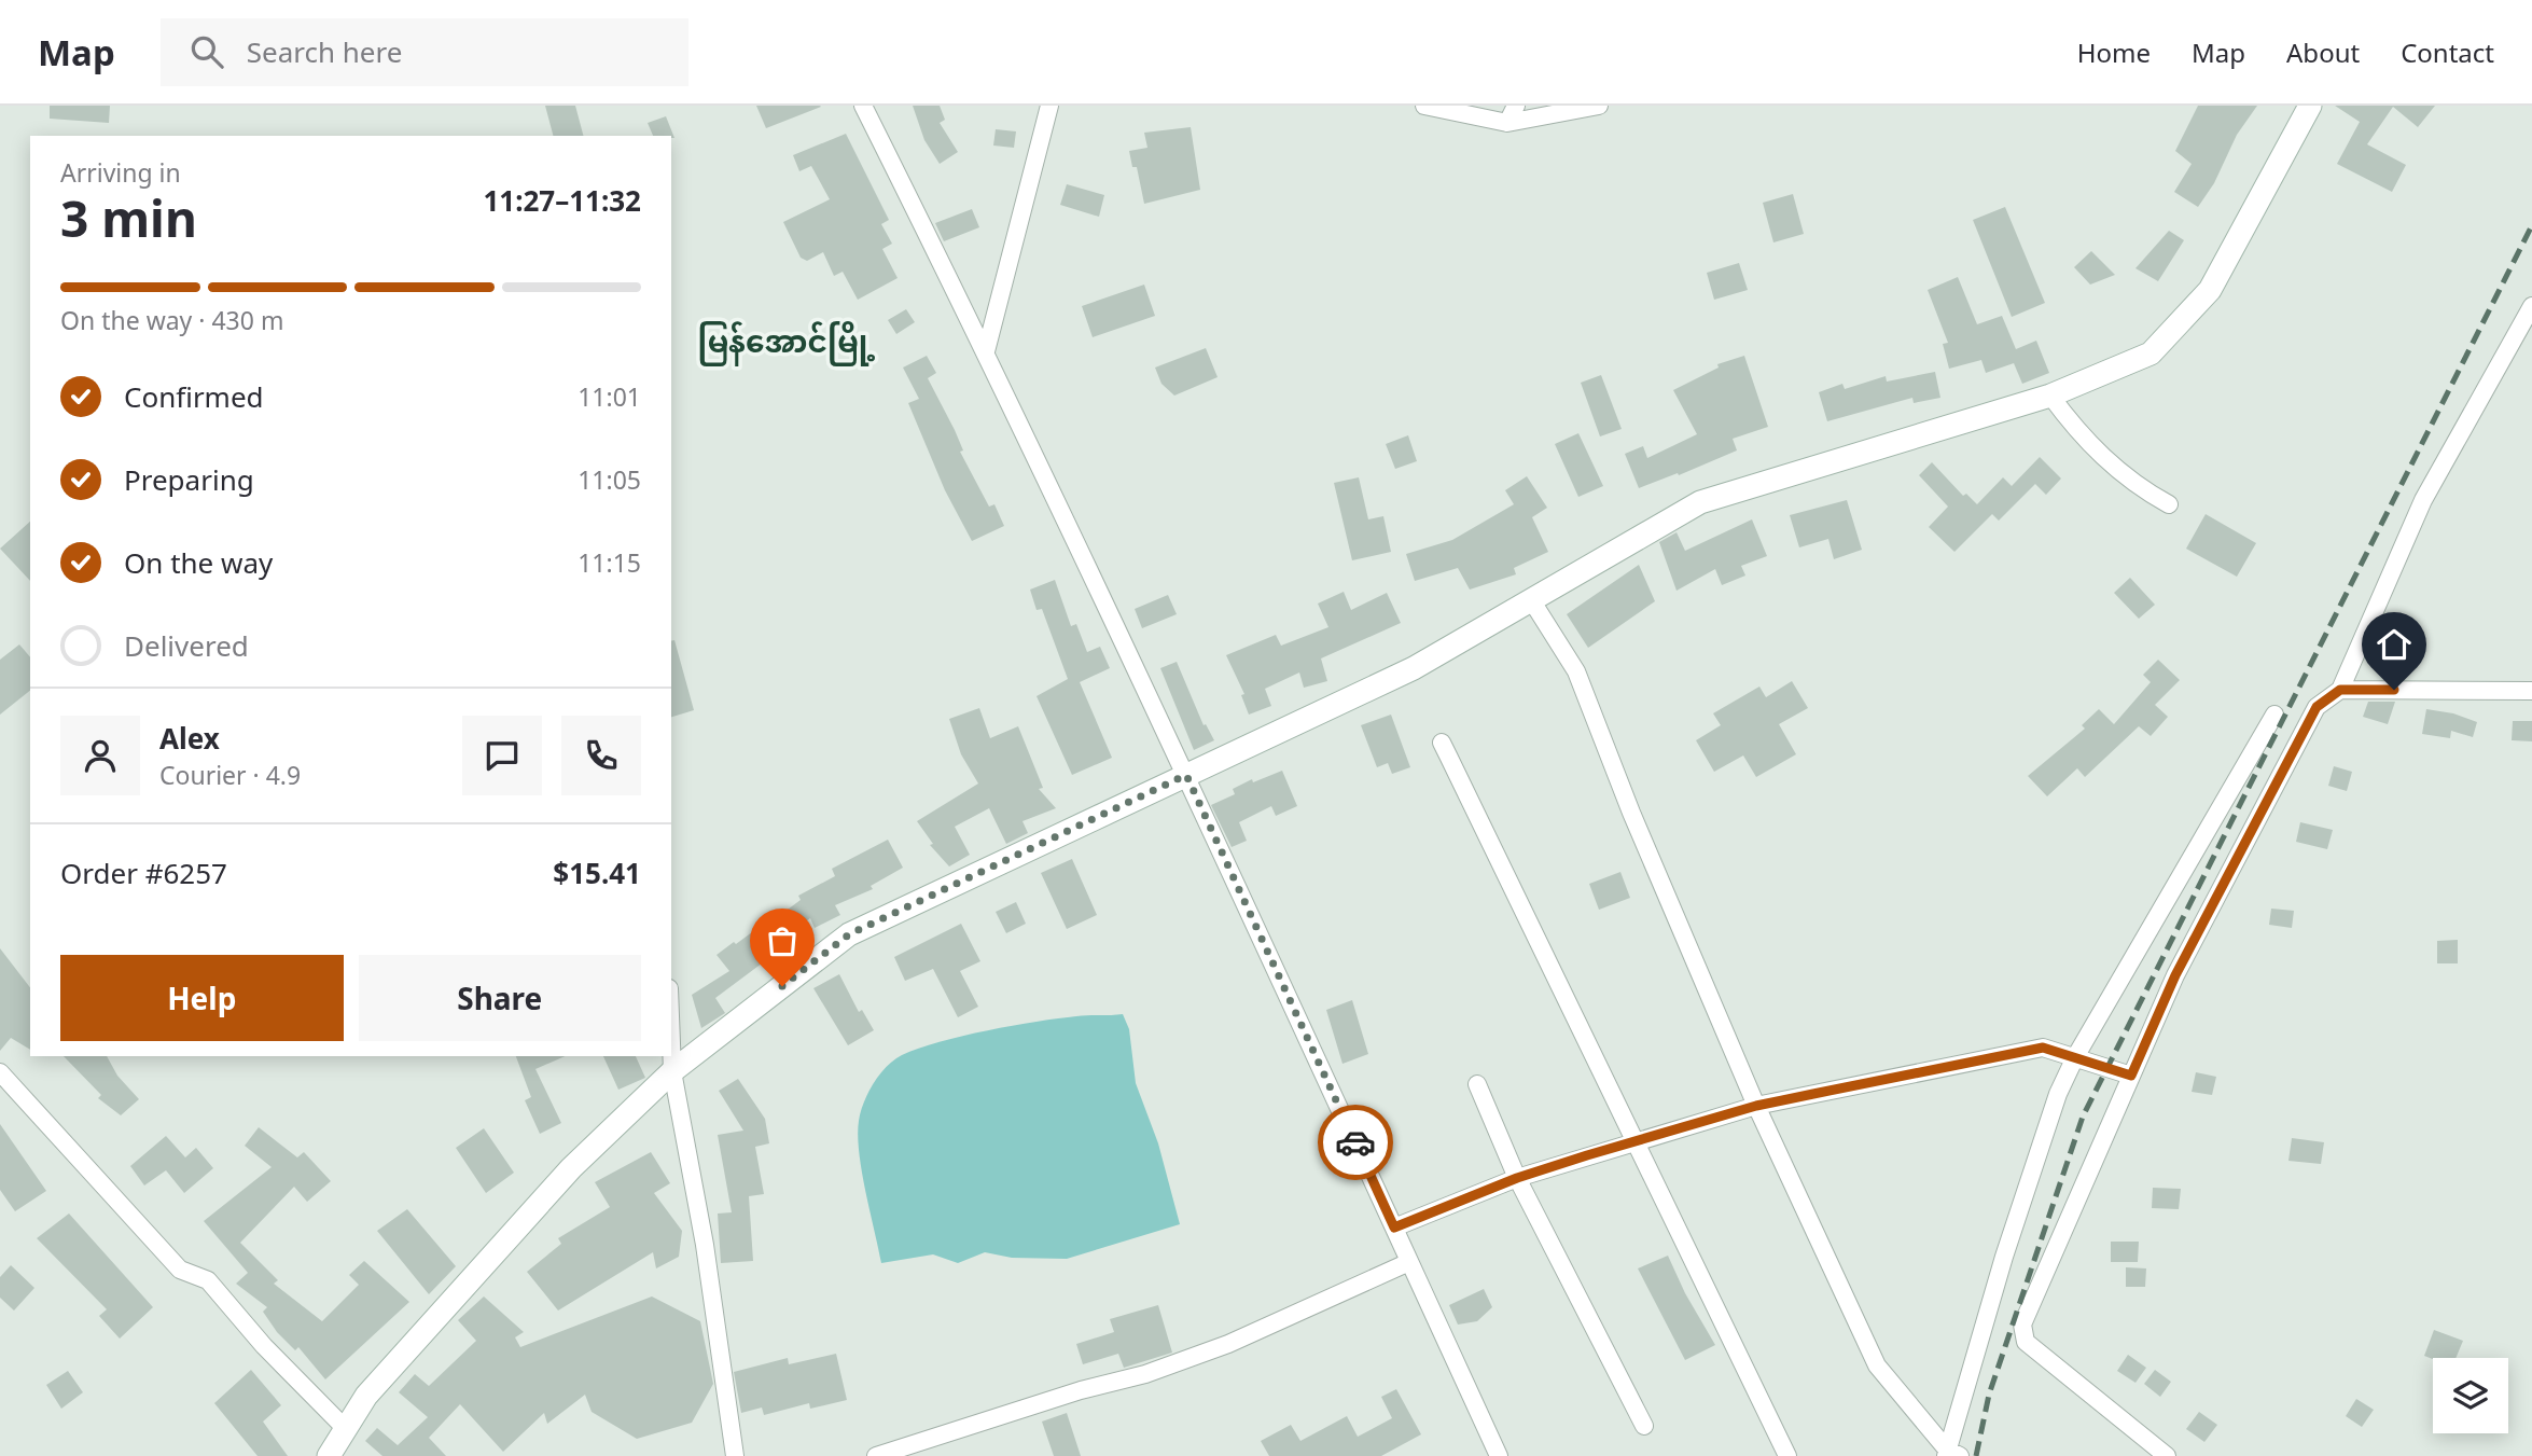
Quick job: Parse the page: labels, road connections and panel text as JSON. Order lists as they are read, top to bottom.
{
  "districts": ["မြန်အောင်မြို့"],
  "page": {
    "header": "Map",
    "search": "Search here",
    "nav": [
      "Home",
      "Map",
      "About",
      "Contact"
    ],
    "heading": ["3 min", "Arriving in", "11:27–11:32"],
    "panel": [
      "Alex",
      "Courier · 4.9",
      "Order #6257",
      "$15.41"
    ],
    "bar": "On the way · 430 m",
    "list": [
      ["Confirmed", "11:01"],
      ["Preparing", "11:05"],
      ["On the way", "11:15"],
      "Delivered"
    ],
    "buttons": ["Help", "Share"]
  }
}
